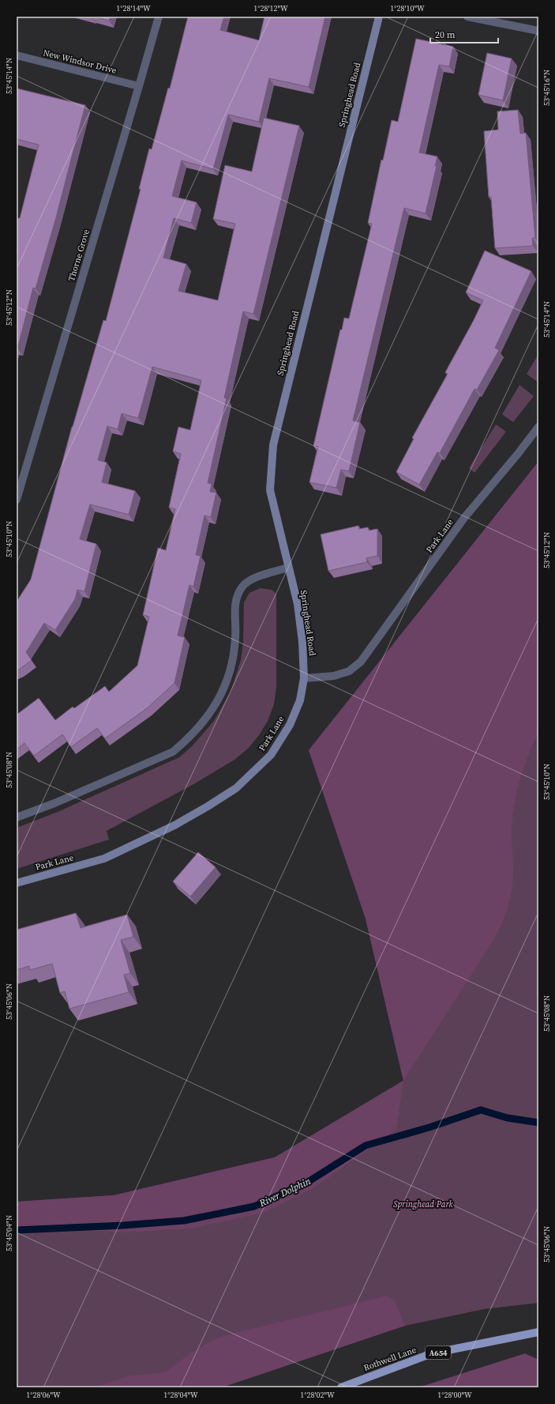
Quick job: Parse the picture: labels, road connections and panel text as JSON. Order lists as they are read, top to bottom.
{
  "streets": {
    "main road": ["A654", "Rothwell Lane"],
    "street": [
      "New Windsor Drive",
      "Springhead Road",
      "Thorne Grove",
      "Park Lane"
    ]
  },
  "crossings": [
    ["New Windsor Drive", "Thorne Grove"],
    ["Springhead Road", "Park Lane"]
  ],
  "water": ["River Dolphin"],
  "parks": ["Springhead Park"],
  "scale_bar": "20 m",
  "coordinates": [
    "1°28'14\"W",
    "1°28'12\"W",
    "1°28'10\"W",
    "53°45'14\"N",
    "53°45'16\"N",
    "53°45'12\"N",
    "53°45'10\"N",
    "53°45'08\"N",
    "53°45'06\"N",
    "53°45'04\"N",
    "1°28'06\"W",
    "1°28'04\"W",
    "1°28'02\"W",
    "1°28'00\"W"
  ]
}
